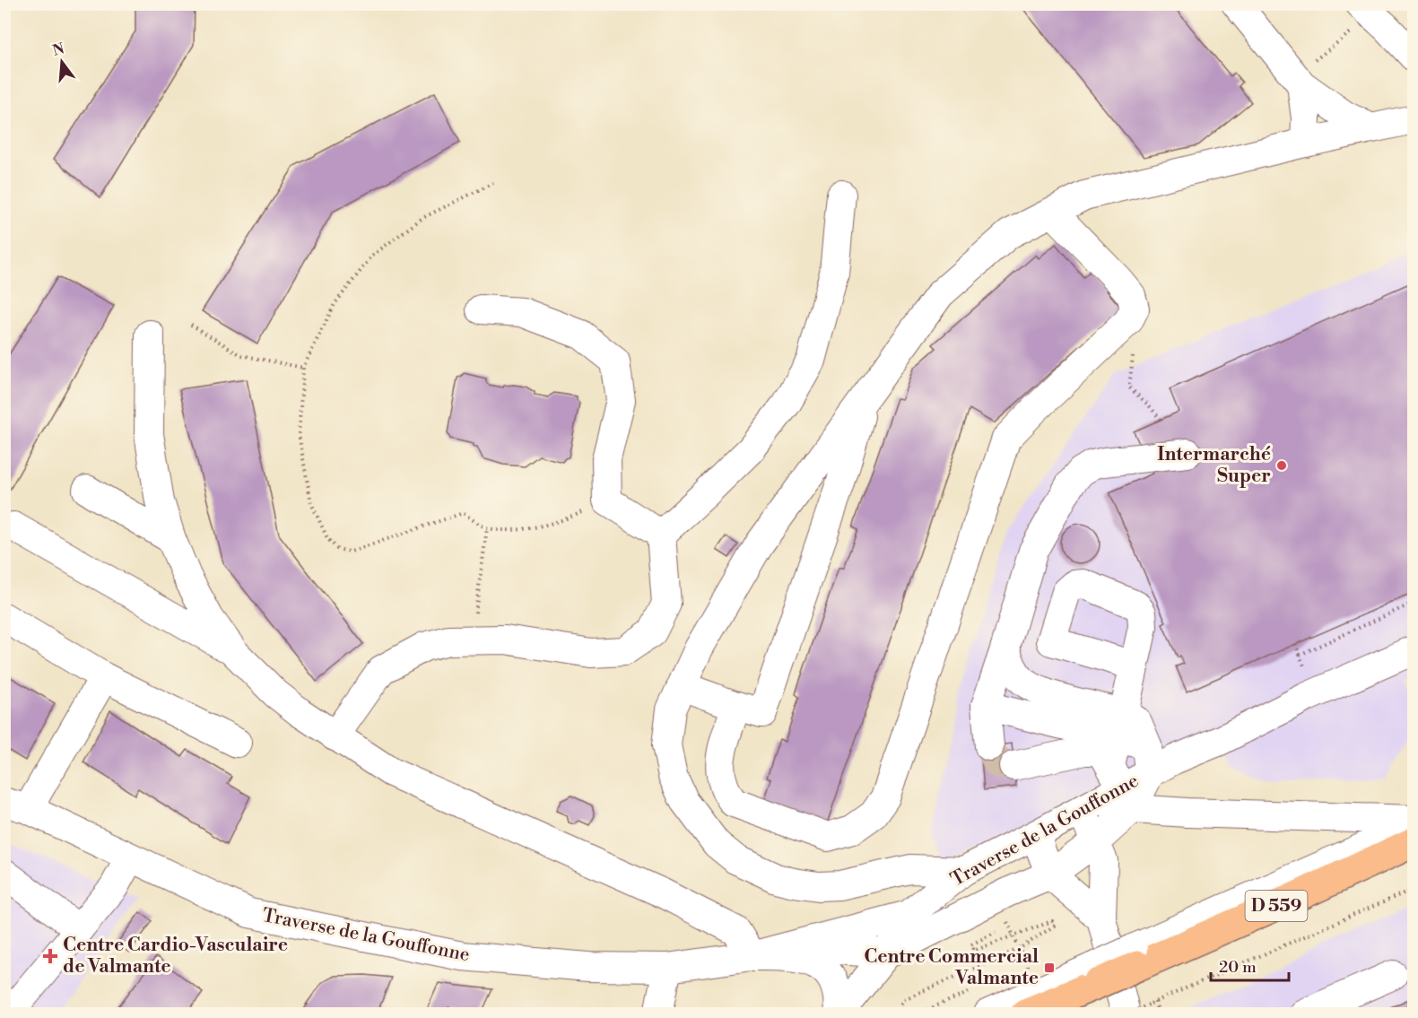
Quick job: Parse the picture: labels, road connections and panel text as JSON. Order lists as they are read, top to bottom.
{
  "streets": {
    "main road": ["D 559"],
    "street": ["Traverse de la Gouffonne"]
  },
  "places": {
    "other": ["Intermarché Super"],
    "health": ["Centre Cardio-Vasculaire de Valmante"],
    "transit": ["Centre Commercial Valmante"]
  },
  "scale_bar": "20 m",
  "north": "top"
}
